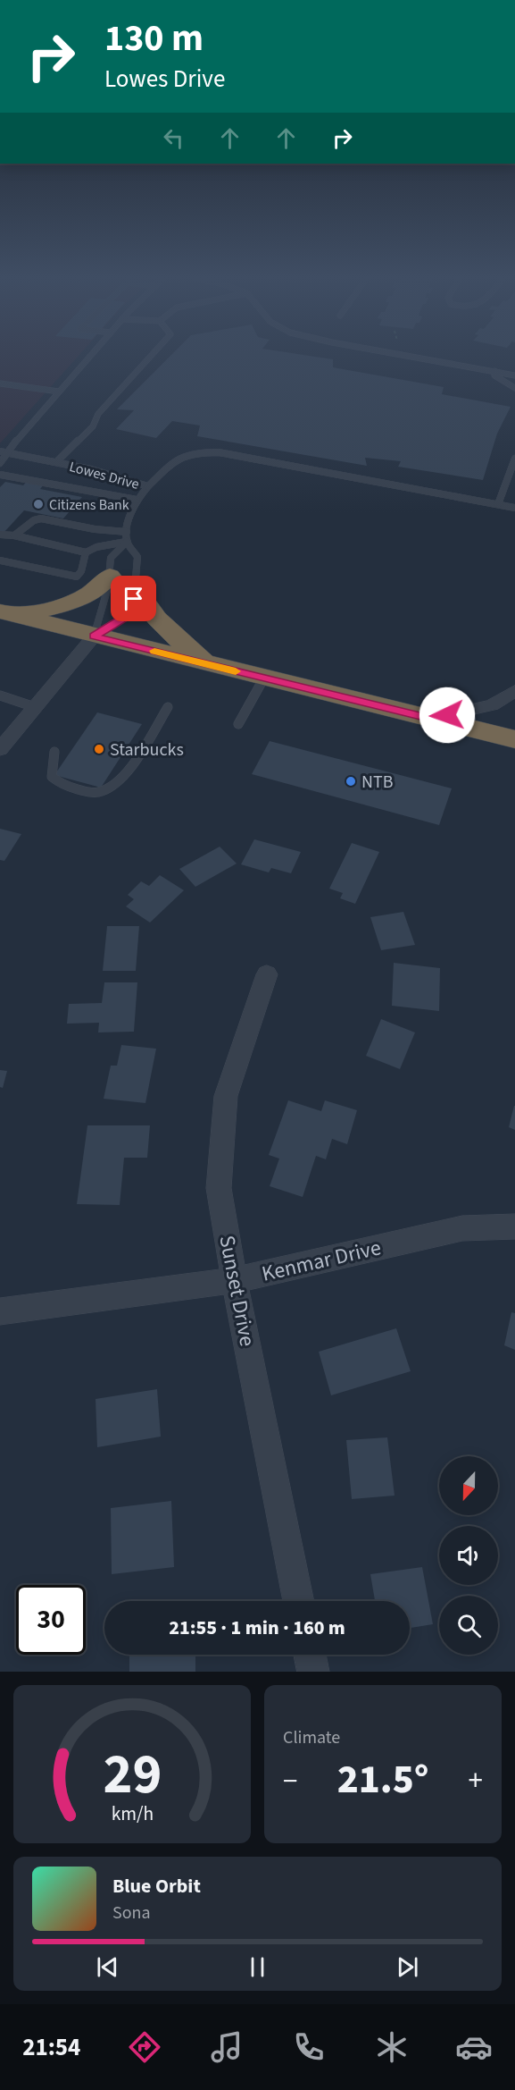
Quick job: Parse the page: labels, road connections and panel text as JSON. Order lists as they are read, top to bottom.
{
  "streets": {
    "street": ["Kenmar Drive", "Sunset Drive"],
    "lane": ["Lowes Drive"]
  },
  "crossings": [
    ["Kenmar Drive", "Sunset Drive"]
  ],
  "places": ["Citizens Bank", "Starbucks", "NTB"],
  "north": "bottom",
  "page": {
    "turn": ["130 m", "Lowes Drive"],
    "limit": "30",
    "trip": "21:55 · 1 min · 160 m",
    "tile": "Climate",
    "heat": ["−", "21.5°", "+"],
    "song": ["Blue Orbit", "Sona"],
    "tabs": "21:54",
    "gauge": ["29", "km/h"]
  }
}
